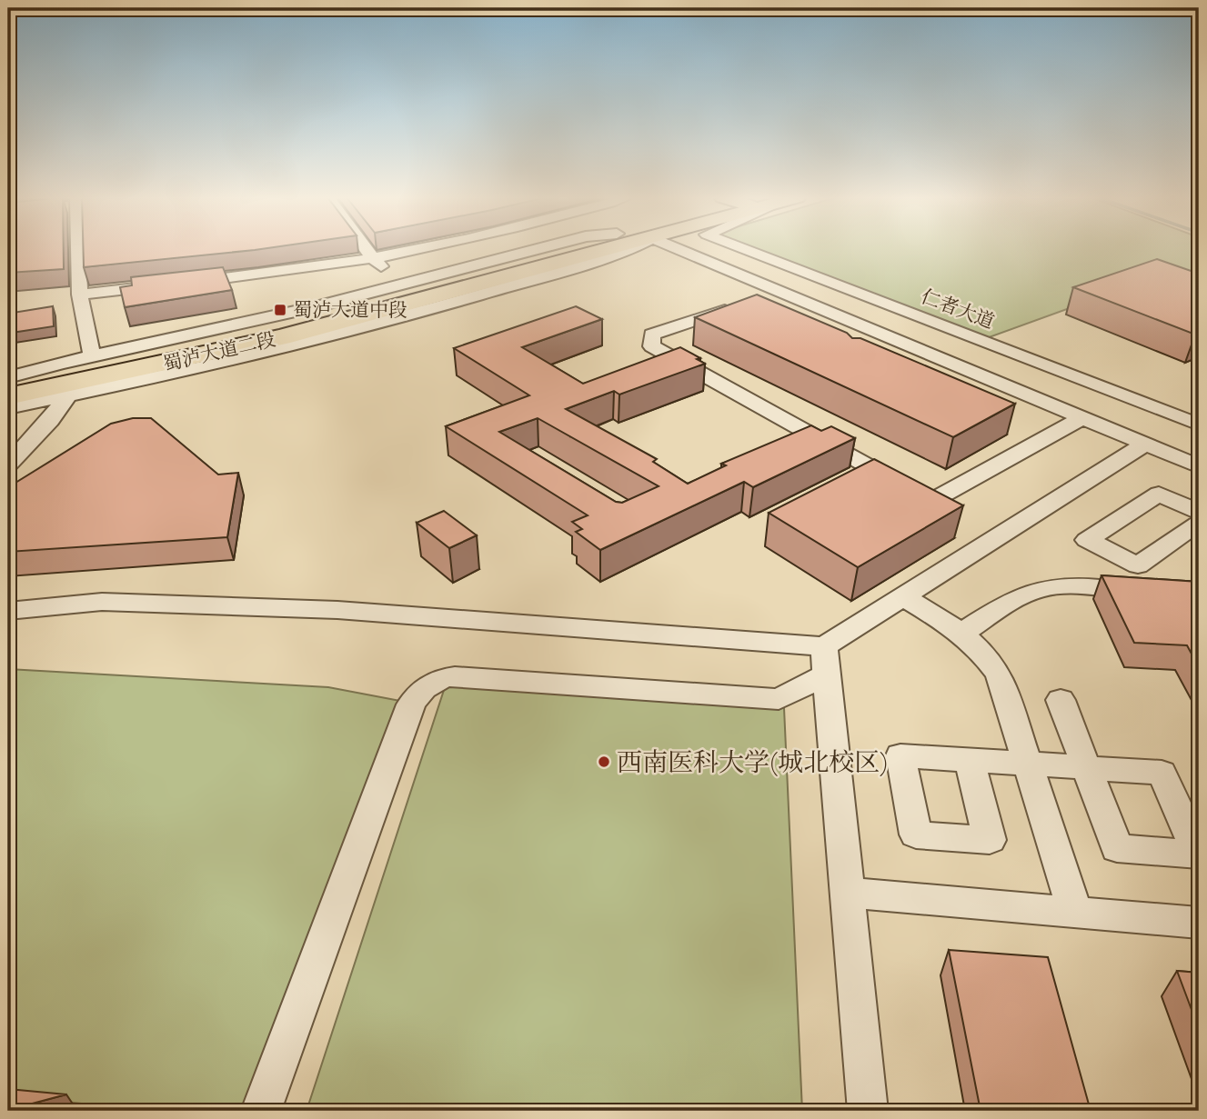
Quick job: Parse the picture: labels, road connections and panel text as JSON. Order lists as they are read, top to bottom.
{
  "streets": {
    "highway": ["蜀泸大道二段"],
    "street": ["仁者大道"]
  },
  "places": {
    "transit": ["蜀泸大道中段"],
    "other": ["西南医科大学(城北校区)"]
  }
}
